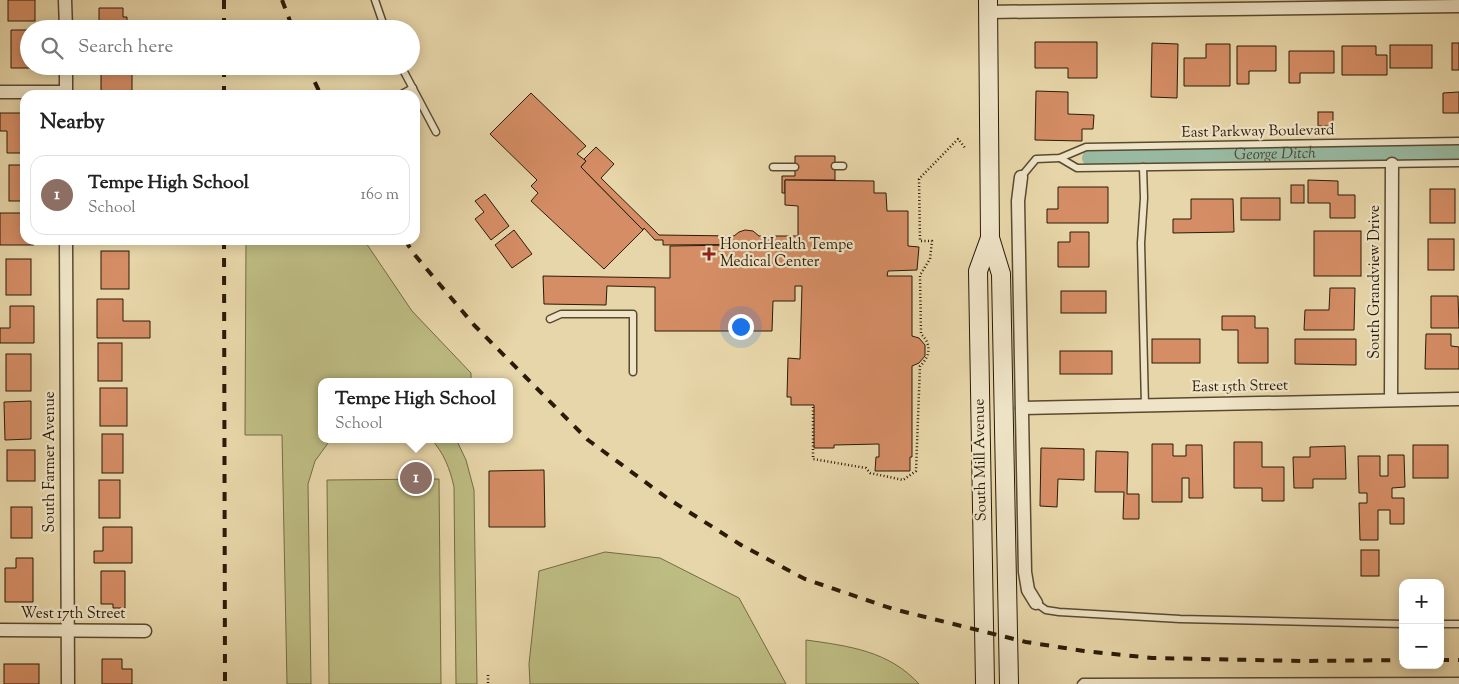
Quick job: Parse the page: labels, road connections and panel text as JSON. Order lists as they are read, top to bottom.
{
  "streets": {
    "main road": ["South Mill Avenue"],
    "street": [
      "South Grandview Drive",
      "East 15th Street",
      "South Farmer Avenue",
      "West 17th Street"
    ],
    "lane": ["East Parkway Boulevard"]
  },
  "crossings": [
    ["East Parkway Boulevard", "South Grandview Drive"],
    ["South Grandview Drive", "East 15th Street"],
    ["South Farmer Avenue", "West 17th Street"]
  ],
  "water": ["George Ditch"],
  "places": {
    "health": ["HonorHealth Tempe Medical Center"]
  },
  "page": {
    "search": "Search here",
    "heading": "Nearby",
    "list": [
      {
        "mark": "1",
        "name": "Tempe High School",
        "note": "School",
        "value": "160 m"
      }
    ],
    "popup": ["Tempe High School", "School"],
    "pins": "1",
    "map_buttons": ["+", "−"]
  }
}
